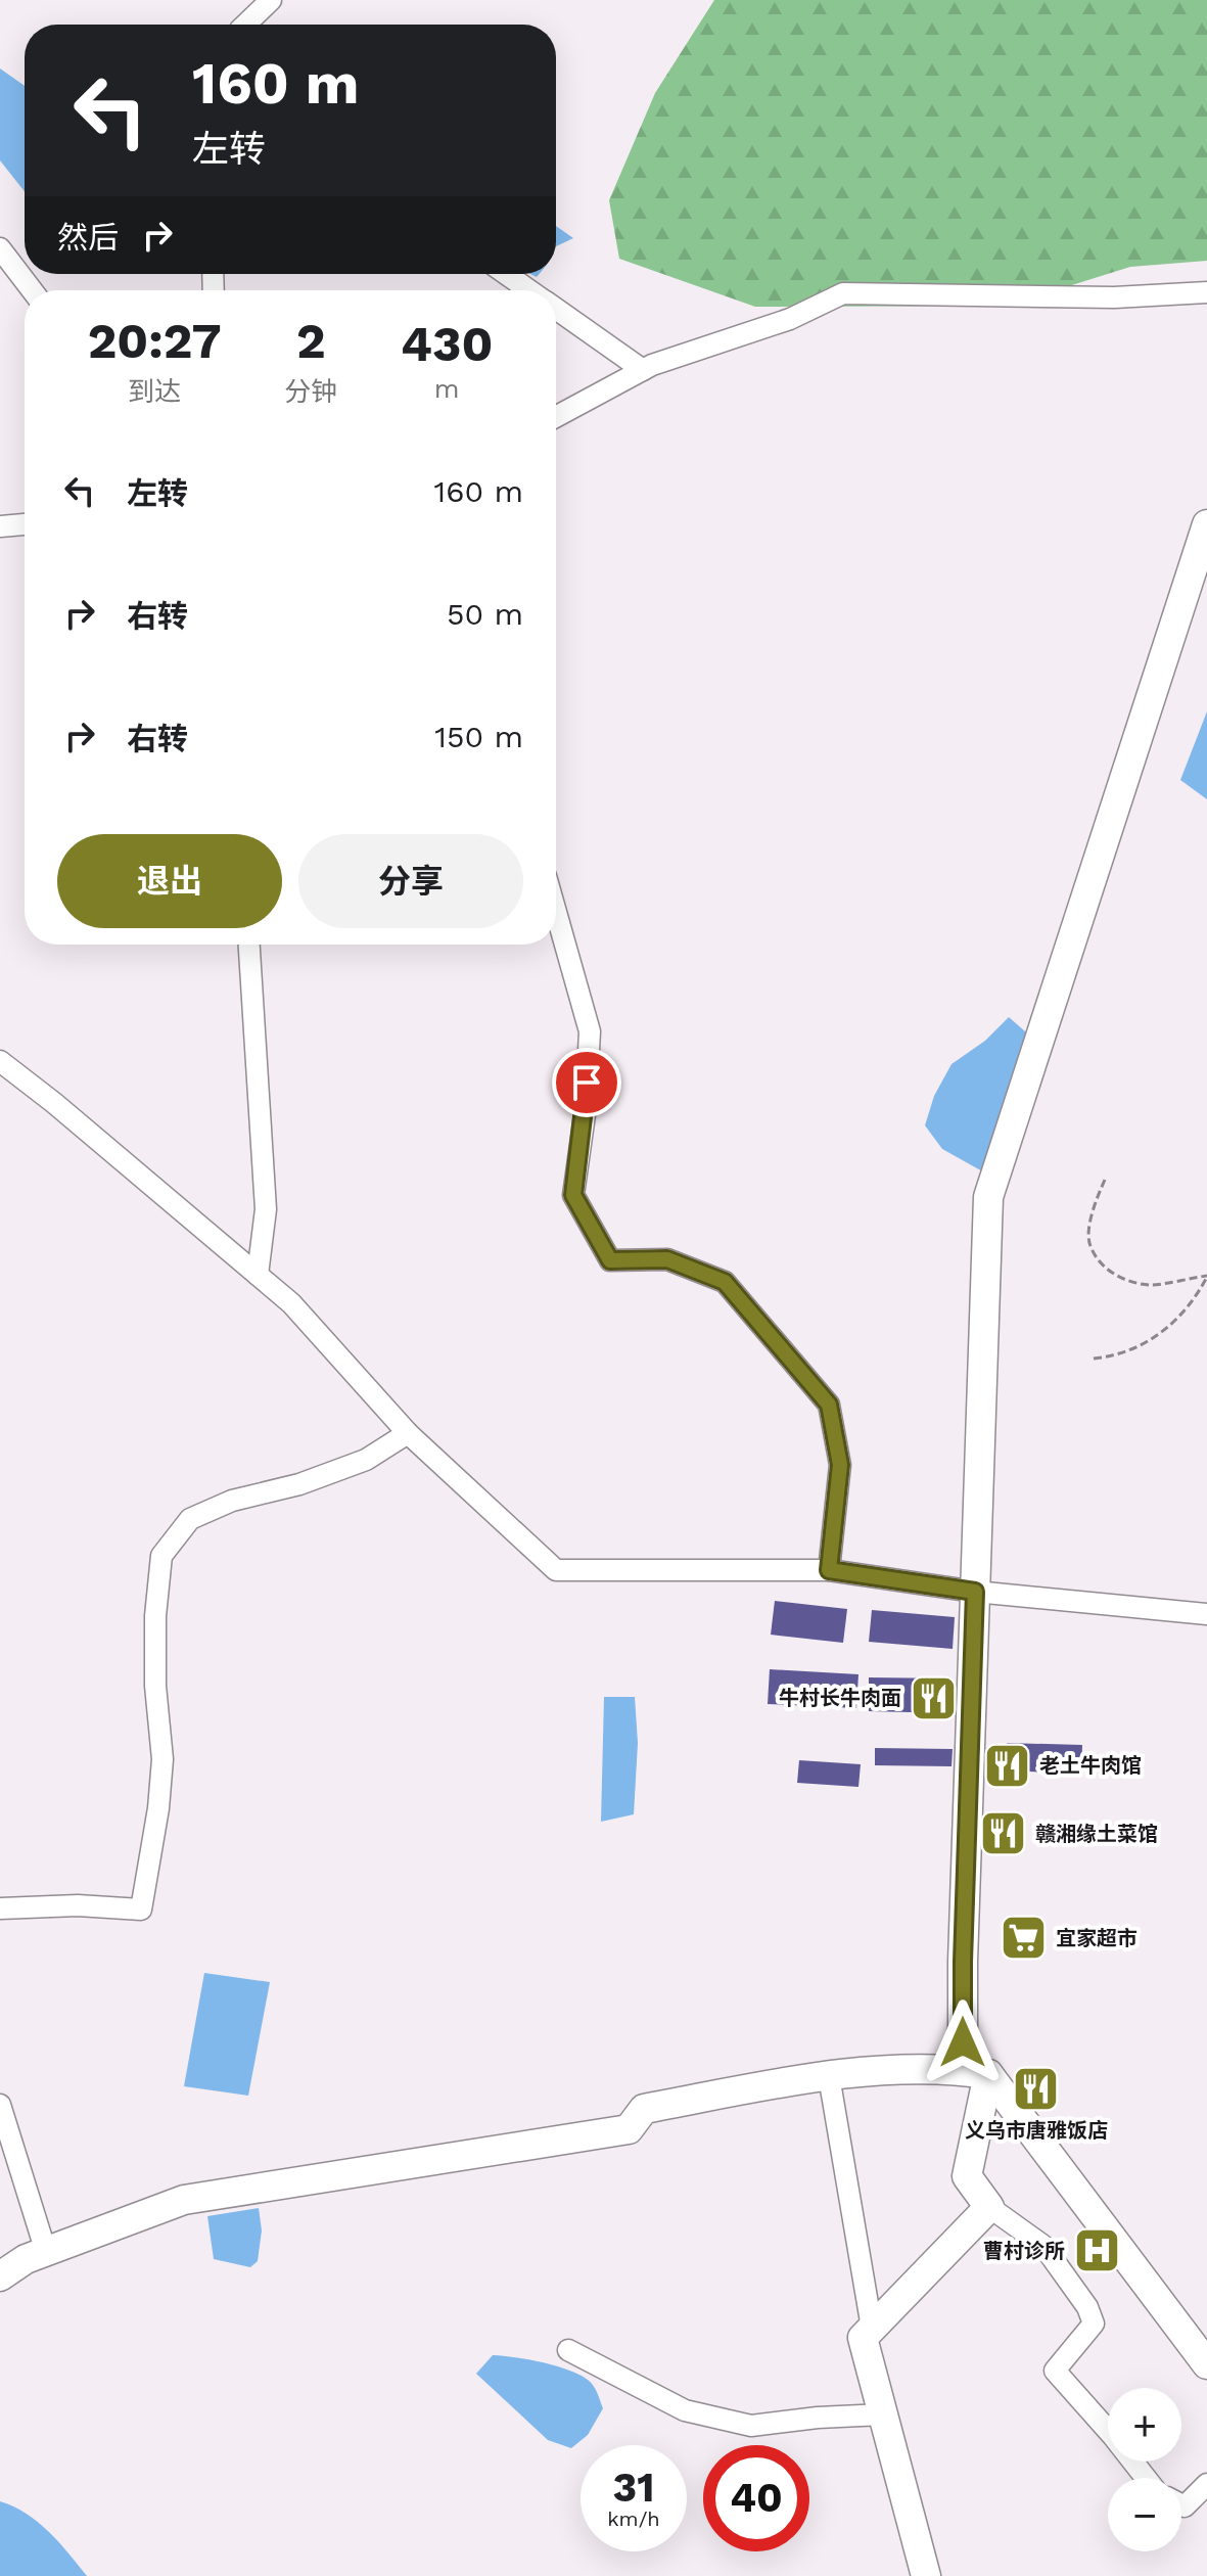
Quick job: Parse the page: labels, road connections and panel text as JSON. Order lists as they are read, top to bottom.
{
  "places": {
    "restaurant": [
      "牛村长牛肉面",
      "老土牛肉馆",
      "赣湘缘土菜馆",
      "义乌市唐雅饭店"
    ],
    "supermarket": ["宜家超市"],
    "hospital": ["曹村诊所"]
  },
  "page": {
    "turn": ["160 m", "左转"],
    "then": "然后",
    "eta": [
      "20:27",
      "到达",
      "2",
      "分钟",
      "430",
      "m"
    ],
    "list": [
      {
        "name": "左转",
        "value": "160 m"
      },
      {
        "name": "右转",
        "value": "50 m"
      },
      {
        "name": "右转",
        "value": "150 m"
      }
    ],
    "buttons": ["退出", "分享"],
    "map_buttons": ["+", "−"],
    "speed": "31 km/h",
    "limit": "40"
  }
}
